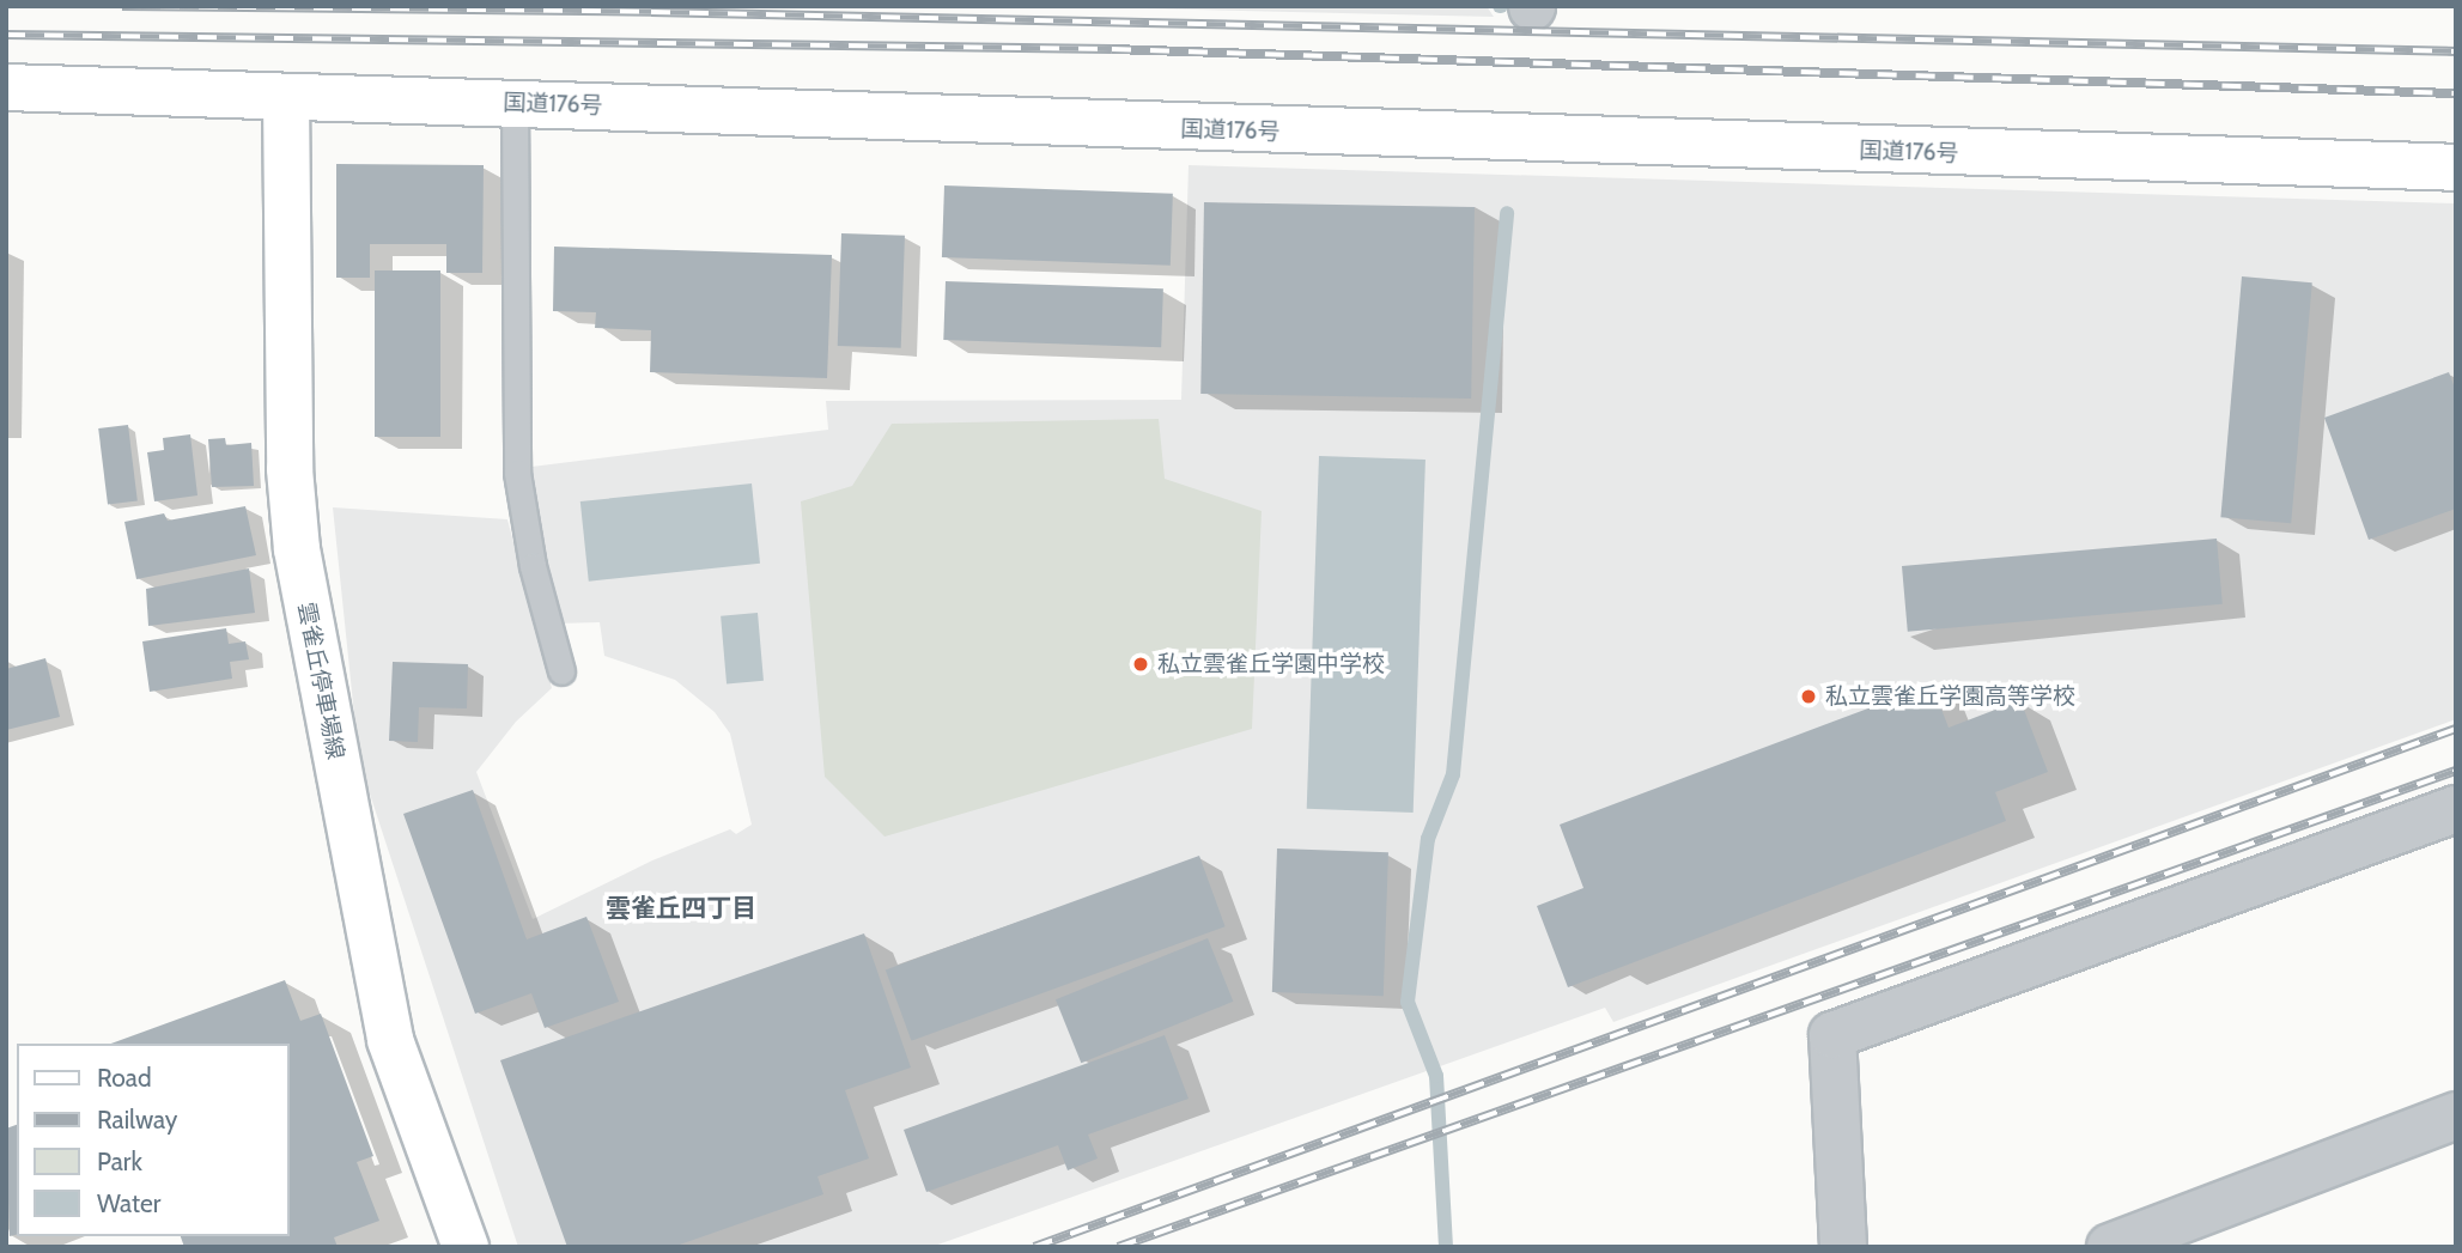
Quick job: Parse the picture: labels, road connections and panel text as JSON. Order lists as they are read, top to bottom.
{
  "streets": {
    "main road": ["国道176号", "雲雀丘停車場線"]
  },
  "crossings": [
    ["国道176号", "雲雀丘停車場線"]
  ],
  "districts": ["雲雀丘四丁目"],
  "places": ["私立雲雀丘学園中学校", "私立雲雀丘学園高等学校"],
  "legend": [
    "Road",
    "Railway",
    "Park",
    "Water"
  ]
}
